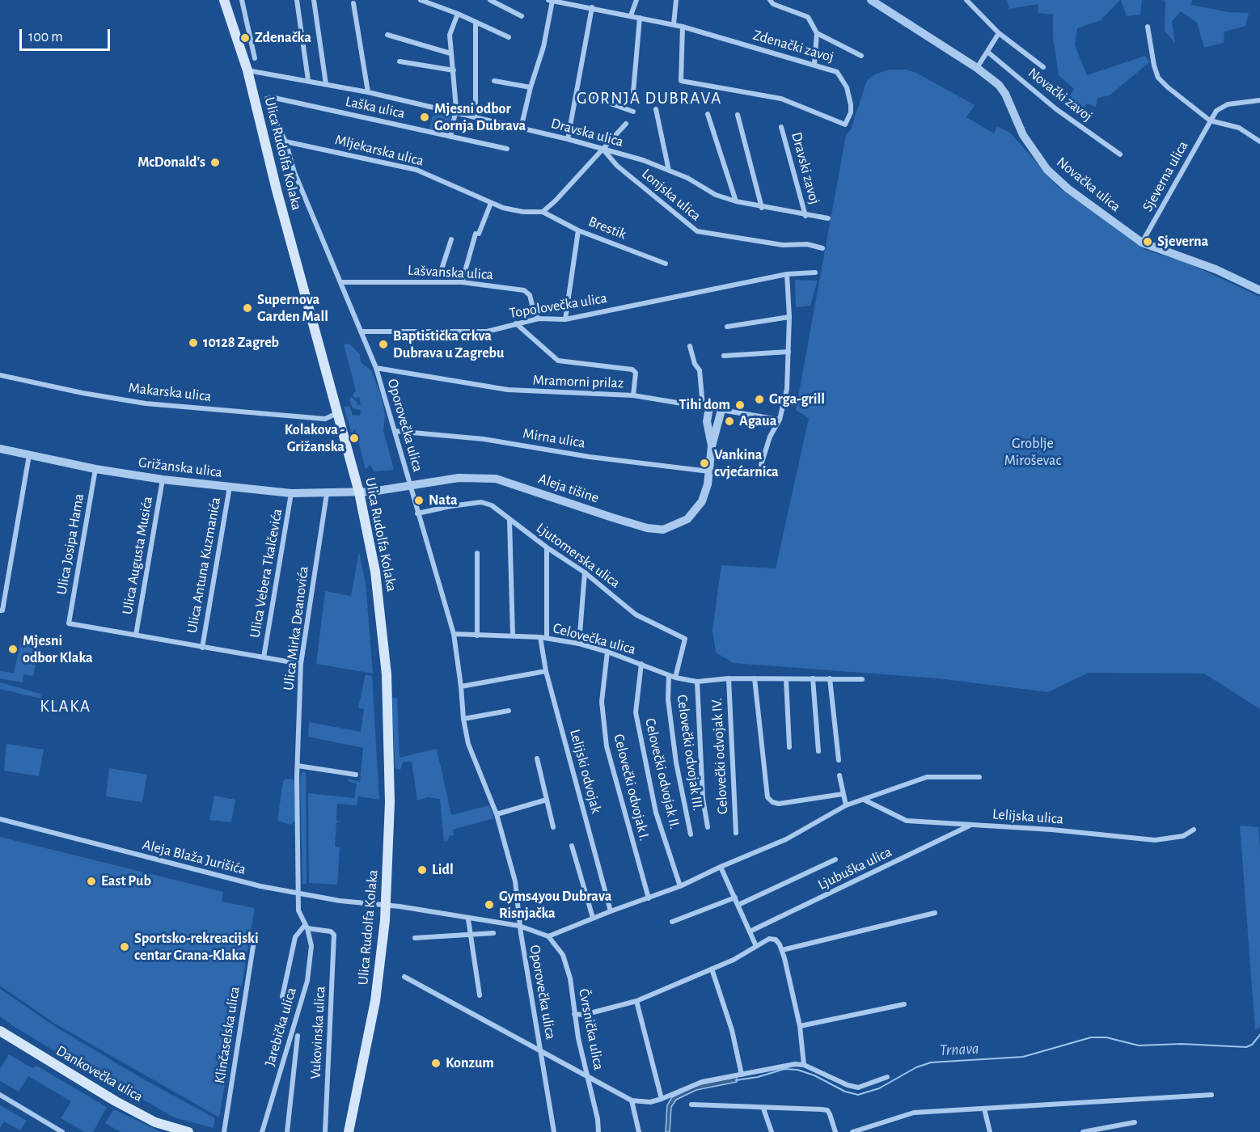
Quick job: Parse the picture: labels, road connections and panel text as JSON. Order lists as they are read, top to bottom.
{
  "streets": {
    "main road": ["Ulica Rudolfa Kolaka", "Dankovečka ulica"],
    "street": [
      "Zdenački zavoj",
      "Novački zavoj",
      "Laška ulica",
      "Dravska ulica",
      "Mljekarska ulica",
      "Dravski zavoj",
      "Sjeverna ulica",
      "Novačka ulica",
      "Lonjska ulica",
      "Brestik",
      "Lašvanska ulica",
      "Topolovečka ulica",
      "Mramorni prilaz",
      "Makarska ulica",
      "Oporovečka ulica",
      "Mirna ulica",
      "Grižanska ulica",
      "Aleja tišine",
      "Ulica Josipa Hama",
      "Ulica Augusta Musića",
      "Ljutomerska ulica",
      "Ulica Antuna Kuzmanića",
      "Ulica Vebera Tkalčevića",
      "Ulica Mirka Deanovića",
      "Celovečka ulica",
      "Celovečki odvojak III.",
      "Celovečki odvojak IV.",
      "Lelijski odvojak",
      "Celovečki odvojak II.",
      "Celovečki odvojak I.",
      "Lelijska ulica",
      "Aleja Blaža Jurišića",
      "Ljubuška ulica",
      "Jarebička ulica",
      "Čvrsnička ulica",
      "Vukovinska ulica",
      "Klinčaselska ulica"
    ]
  },
  "crossings": [
    ["Laška ulica", "Oporovečka ulica"],
    ["Dravska ulica", "Ulica Rudolfa Kolaka"],
    ["Dravska ulica", "Dravski zavoj"],
    ["Dravska ulica", "Lonjska ulica"],
    ["Mljekarska ulica", "Brestik"],
    ["Mljekarska ulica", "Oporovečka ulica"],
    ["Ulica Rudolfa Kolaka", "Makarska ulica"],
    ["Ulica Rudolfa Kolaka", "Grižanska ulica"],
    ["Ulica Rudolfa Kolaka", "Aleja tišine"],
    ["Ulica Rudolfa Kolaka", "Aleja Blaža Jurišića"],
    ["Sjeverna ulica", "Novačka ulica"],
    ["Lašvanska ulica", "Topolovečka ulica"],
    ["Lašvanska ulica", "Oporovečka ulica"],
    ["Topolovečka ulica", "Oporovečka ulica"],
    ["Mramorni prilaz", "Oporovečka ulica"],
    ["Mramorni prilaz", "Aleja tišine"],
    ["Oporovečka ulica", "Mirna ulica"],
    ["Oporovečka ulica", "Aleja tišine"],
    ["Oporovečka ulica", "Ljutomerska ulica"],
    ["Oporovečka ulica", "Celovečka ulica"],
    ["Oporovečka ulica", "Aleja Blaža Jurišića"],
    ["Mirna ulica", "Aleja tišine"],
    ["Grižanska ulica", "Aleja tišine"],
    ["Grižanska ulica", "Ulica Josipa Hama"],
    ["Grižanska ulica", "Ulica Augusta Musića"],
    ["Grižanska ulica", "Ulica Antuna Kuzmanića"],
    ["Grižanska ulica", "Ulica Vebera Tkalčevića"],
    ["Grižanska ulica", "Ulica Mirka Deanovića"],
    ["Ulica Josipa Hama", "Ulica Augusta Musića"],
    ["Ljutomerska ulica", "Celovečka ulica"],
    ["Ljutomerska ulica", "Lelijski odvojak"],
    ["Ulica Mirka Deanovića", "Aleja Blaža Jurišića"],
    ["Ulica Mirka Deanovića", "Jarebička ulica"],
    ["Celovečka ulica", "Celovečki odvojak III."],
    ["Celovečka ulica", "Celovečki odvojak IV."],
    ["Celovečka ulica", "Lelijski odvojak"],
    ["Celovečka ulica", "Celovečki odvojak II."],
    ["Celovečka ulica", "Celovečki odvojak I."],
    ["Lelijska ulica", "Ljubuška ulica"],
    ["Aleja Blaža Jurišića", "Jarebička ulica"],
    ["Jarebička ulica", "Vukovinska ulica"]
  ],
  "districts": ["GORNJA DUBRAVA", "KLAKA"],
  "water": ["Trnava"],
  "parks": ["Groblje Miroševac"],
  "places": [
    "Zdenačka",
    "Mjesni odbor Gornja Dubrava",
    "McDonald's",
    "Sjeverna",
    "Supernova Garden Mall",
    "10128 Zagreb",
    "Baptistička crkva Dubrava u Zagrebu",
    "Grga-grill",
    "Tihi dom",
    "Agaua",
    "Kolakova - Grižanska",
    "Vankina cvjećarnica",
    "Nata",
    "Mjesni odbor Klaka",
    "Lidl",
    "East Pub",
    "Gyms4you Dubrava Risnjačka",
    "Sportsko-rekreacijski centar Grana-Klaka",
    "Konzum"
  ],
  "scale_bar": "100 m"
}
